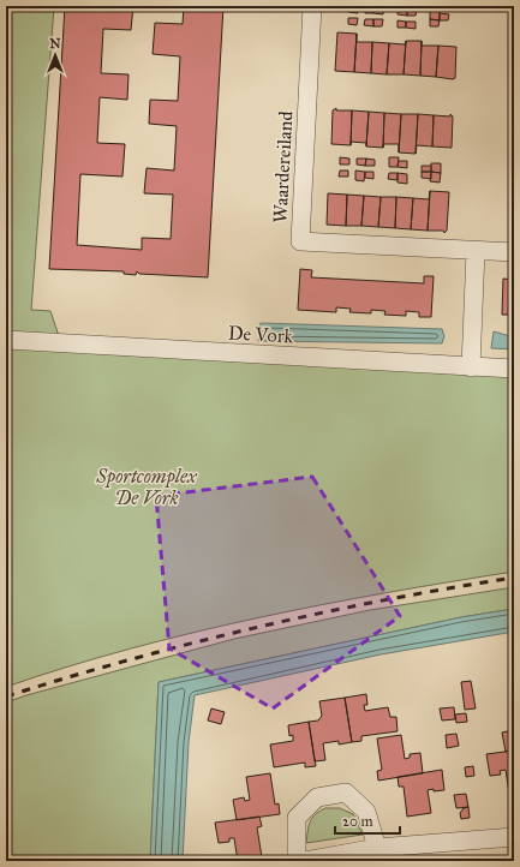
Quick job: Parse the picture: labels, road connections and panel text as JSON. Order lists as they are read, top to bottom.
{
  "streets": {
    "street": ["Waardereiland", "De Vork"]
  },
  "parks": ["Sportcomplex De Vork"],
  "scale_bar": "20 m",
  "north": "top"
}
